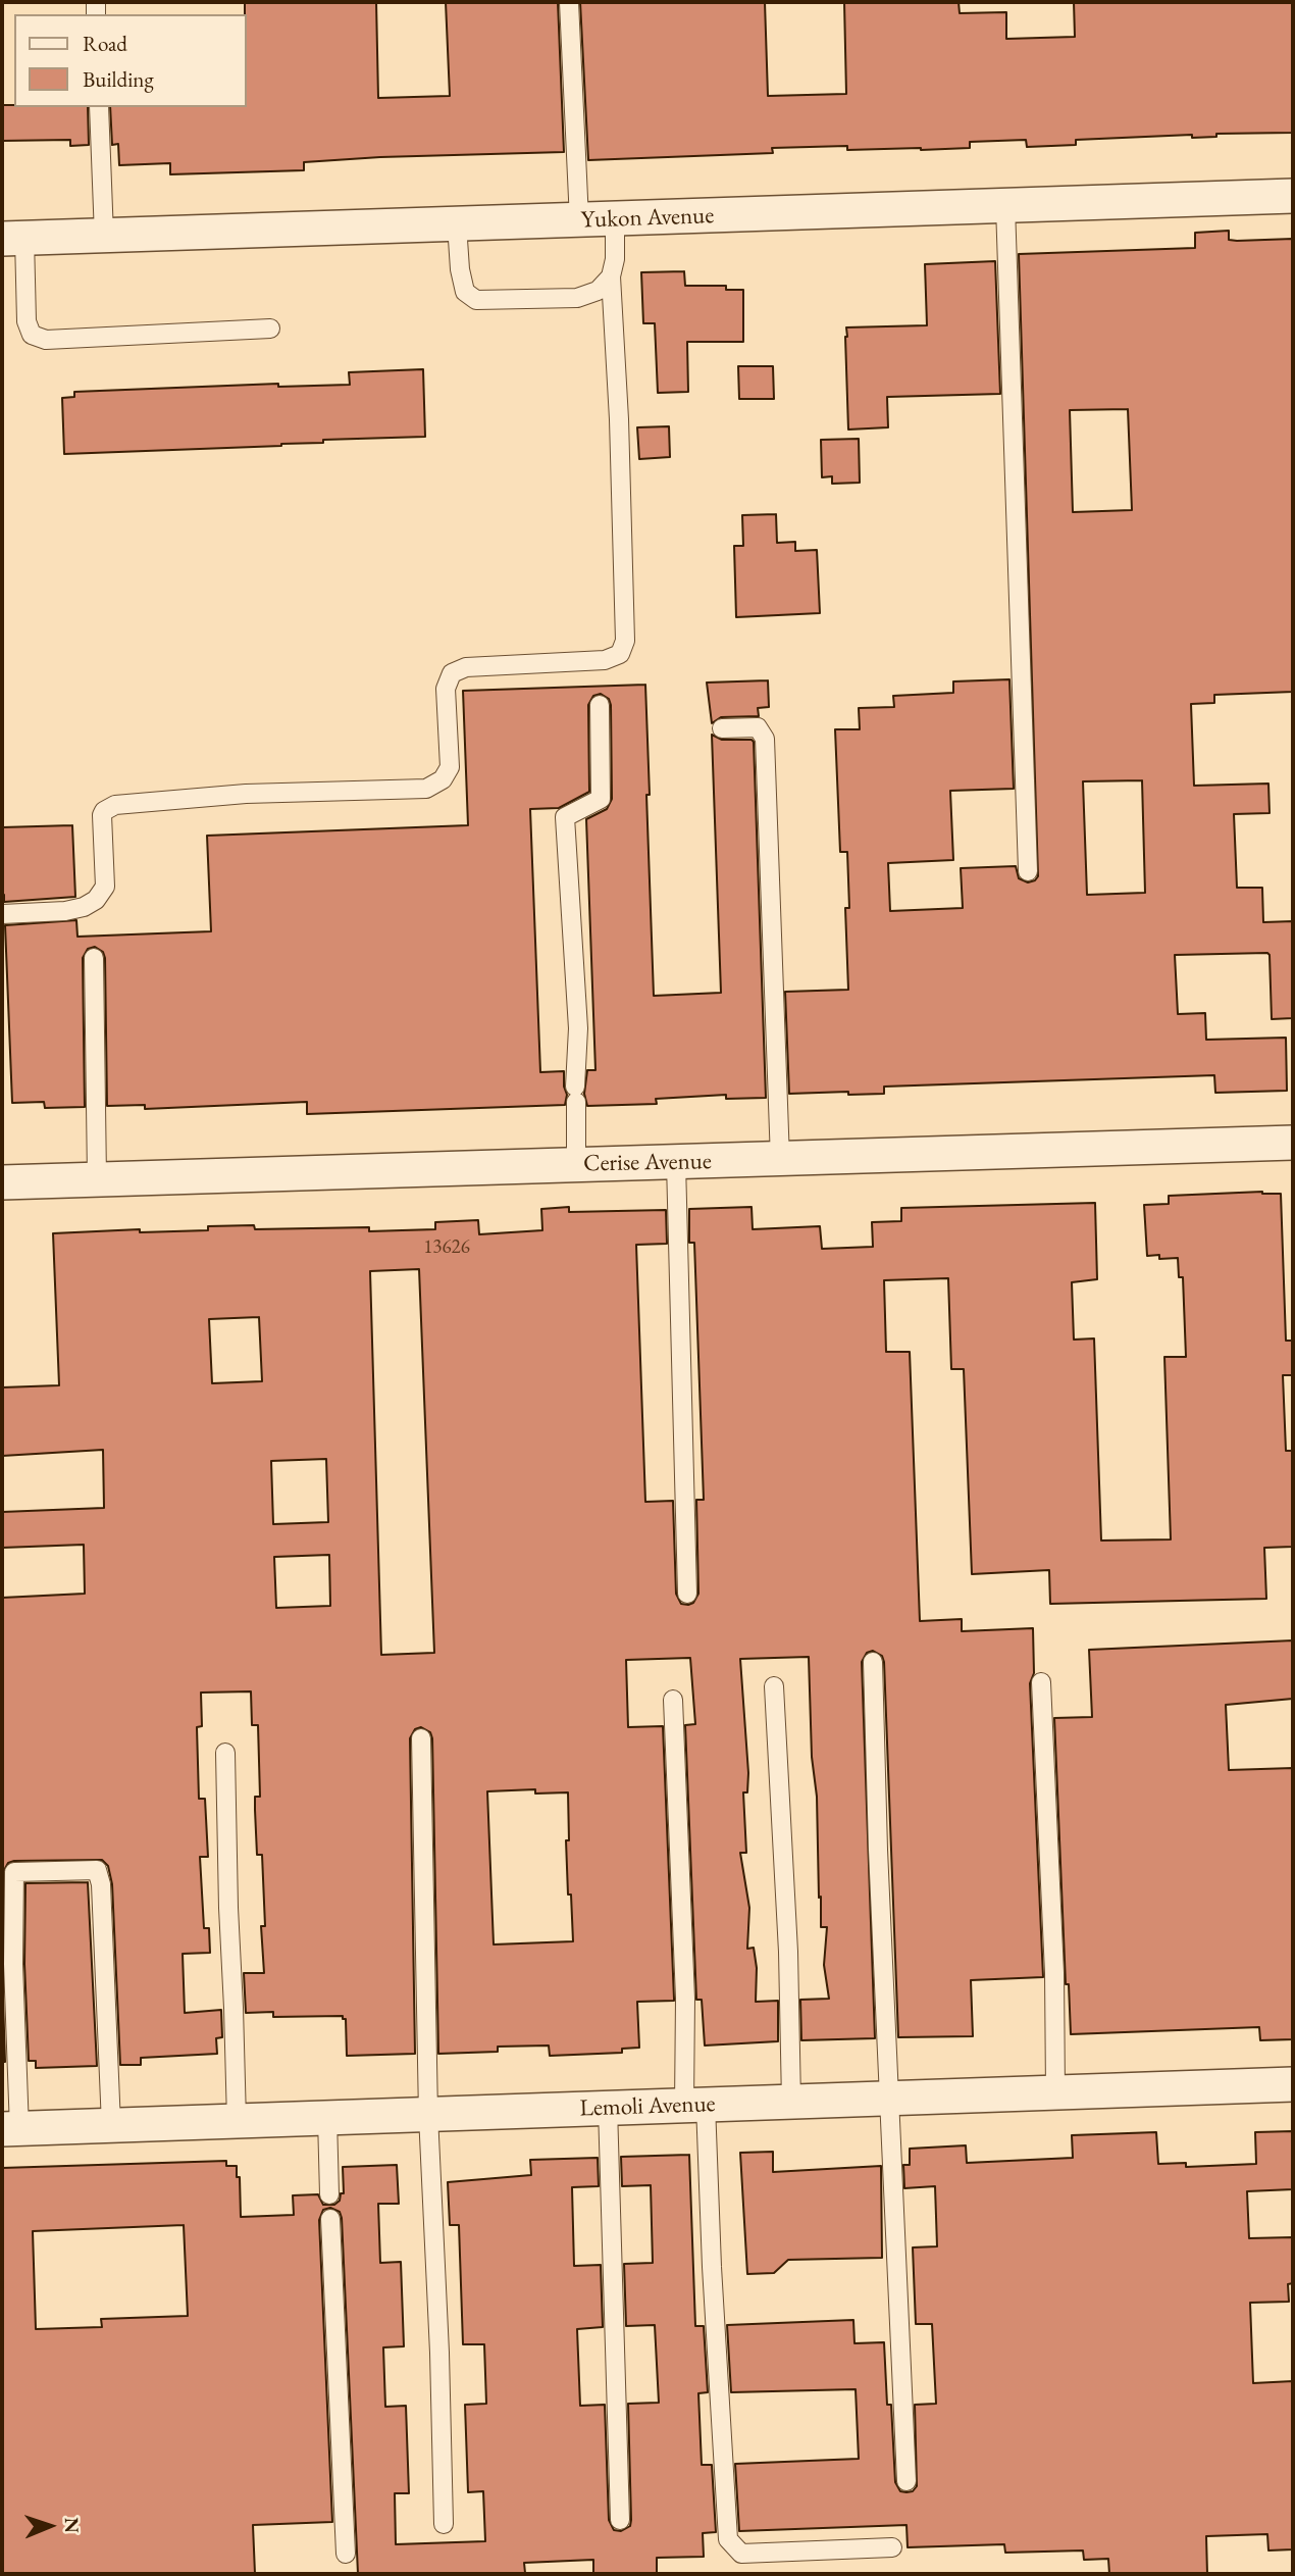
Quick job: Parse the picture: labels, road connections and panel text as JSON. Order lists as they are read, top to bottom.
{
  "streets": {
    "street": ["Yukon Avenue", "Cerise Avenue", "Lemoli Avenue"]
  },
  "house_numbers": ["13626"],
  "legend": ["Road", "Building"],
  "north": "right"
}
